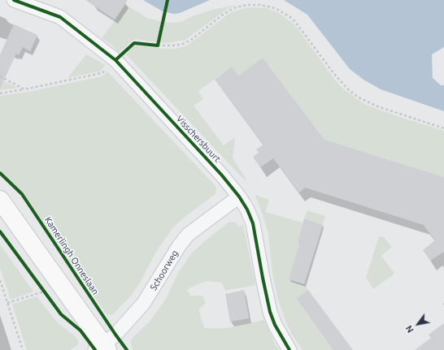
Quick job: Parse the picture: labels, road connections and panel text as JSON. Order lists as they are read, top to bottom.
{
  "streets": {
    "street": ["Visschersbuurt", "Schoorweg"],
    "cycle path": ["Kamerlingh Onneslaan"]
  },
  "crossings": [
    ["Visschersbuurt", "Schoorweg"]
  ],
  "north": "bottom left"
}
